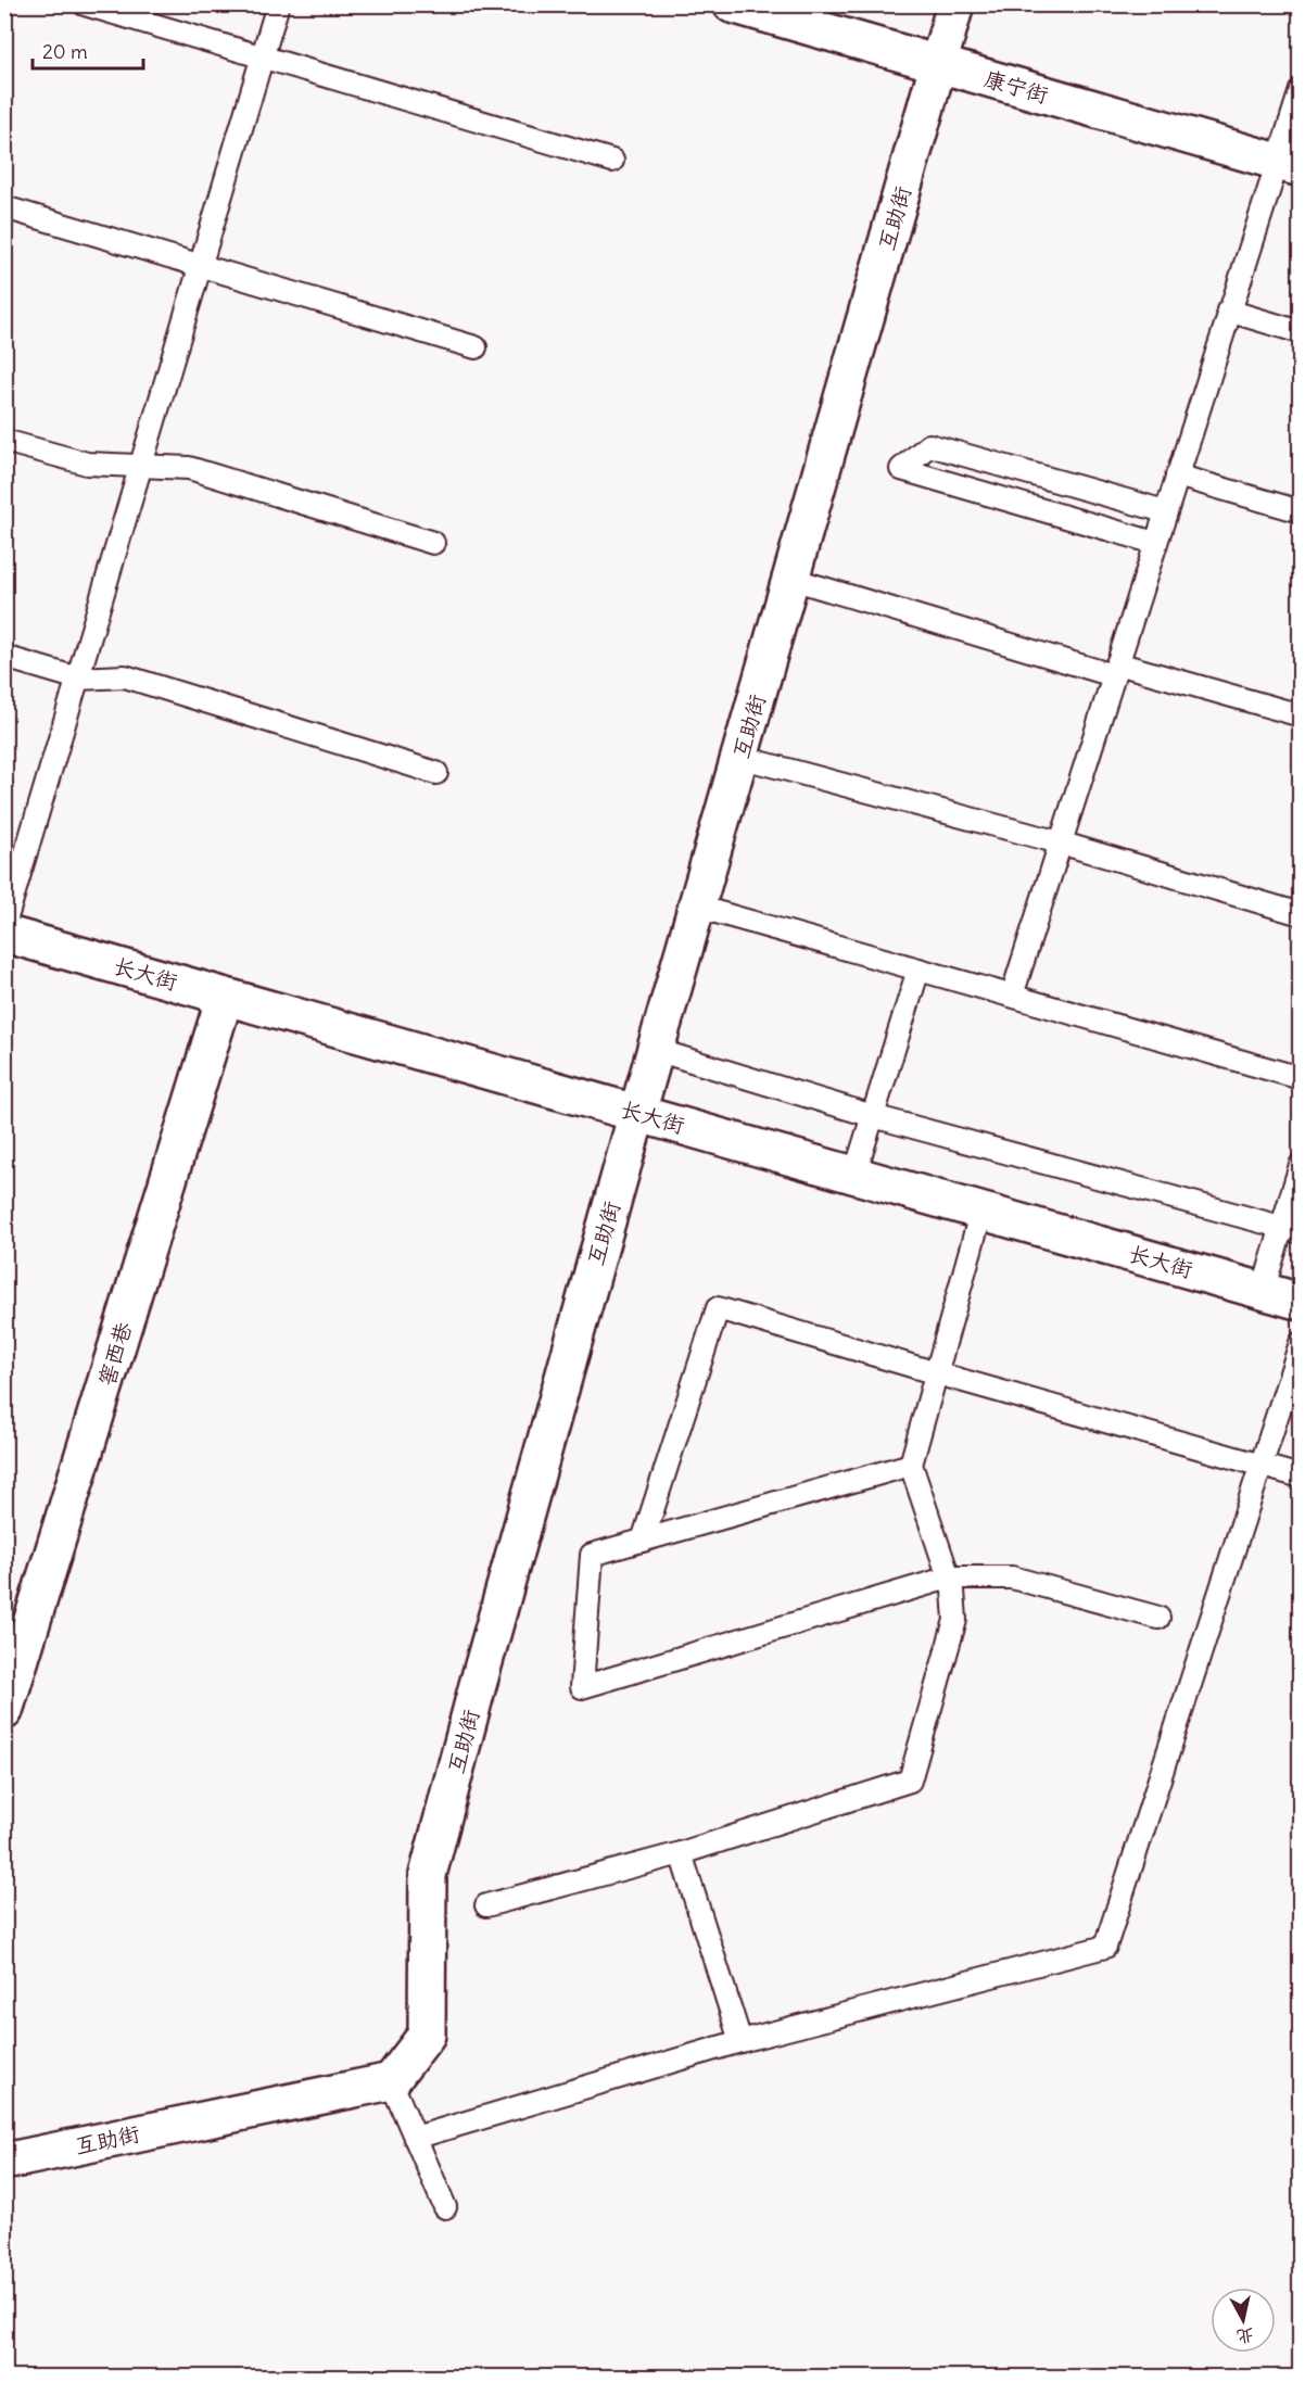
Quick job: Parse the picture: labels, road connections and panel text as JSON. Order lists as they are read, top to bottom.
{
  "streets": {
    "street": [
      "康宁街",
      "互助街",
      "长大街",
      "窖西巷"
    ]
  },
  "crossings": [
    ["康宁街", "互助街"],
    ["互助街", "长大街"],
    ["长大街", "窖西巷"]
  ],
  "scale_bar": "20 m",
  "north": "bottom"
}
